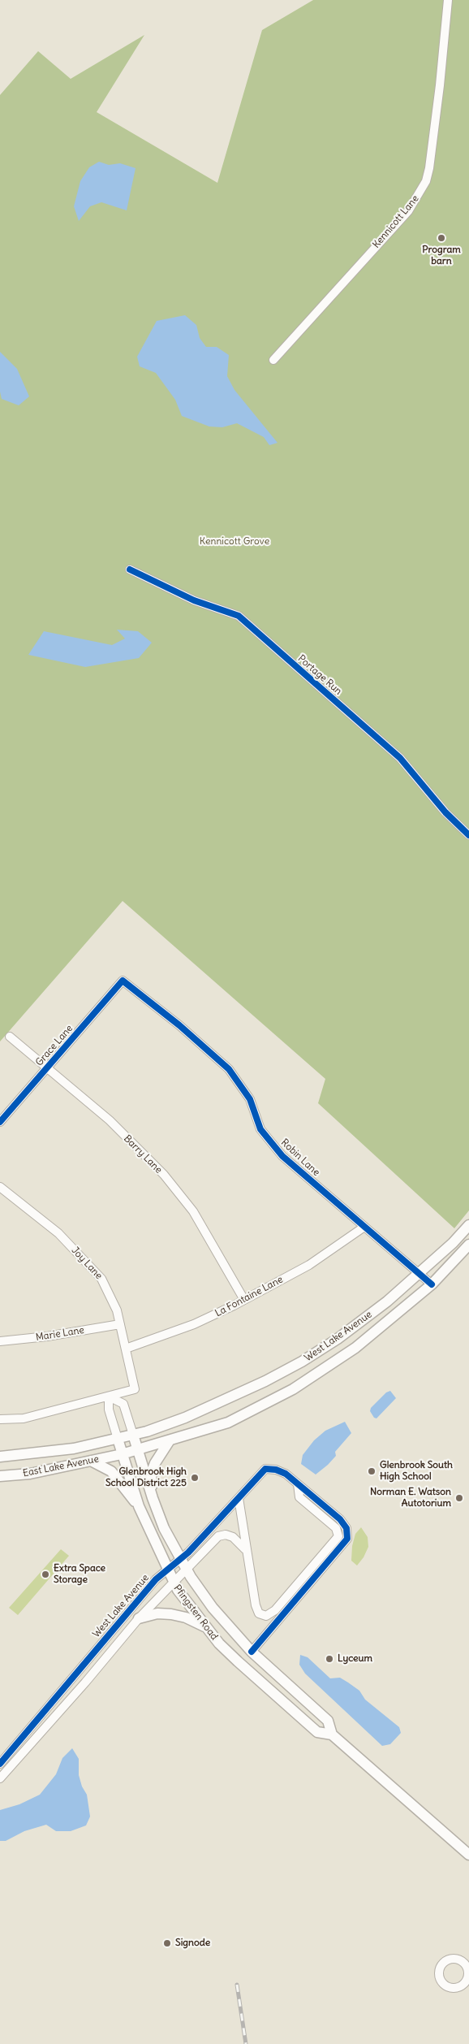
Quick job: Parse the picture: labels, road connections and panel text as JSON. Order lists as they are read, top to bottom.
{
  "streets": {
    "main road": ["West Lake Avenue", "East Lake Avenue", "Pfingsten Road"],
    "street": [
      "Kennicott Lane",
      "Portage Run",
      "Grace Lane",
      "Barry Lane",
      "Robin Lane",
      "Joy Lane",
      "La Fontaine Lane",
      "Marie Lane"
    ]
  },
  "crossings": [
    ["Grace Lane", "Barry Lane"],
    ["Grace Lane", "Robin Lane"],
    ["Barry Lane", "La Fontaine Lane"],
    ["Robin Lane", "La Fontaine Lane"],
    ["Robin Lane", "West Lake Avenue"],
    ["Joy Lane", "La Fontaine Lane"],
    ["Joy Lane", "Marie Lane"],
    ["Joy Lane", "Pfingsten Road"],
    ["West Lake Avenue", "East Lake Avenue"],
    ["West Lake Avenue", "Pfingsten Road"],
    ["East Lake Avenue", "Pfingsten Road"]
  ],
  "parks": ["Kennicott Grove"],
  "places": [
    "Program barn",
    "Glenbrook South High School",
    "Glenbrook High School District 225",
    "Norman E. Watson Autotorium",
    "Extra Space Storage",
    "Lyceum",
    "Signode"
  ]
}
